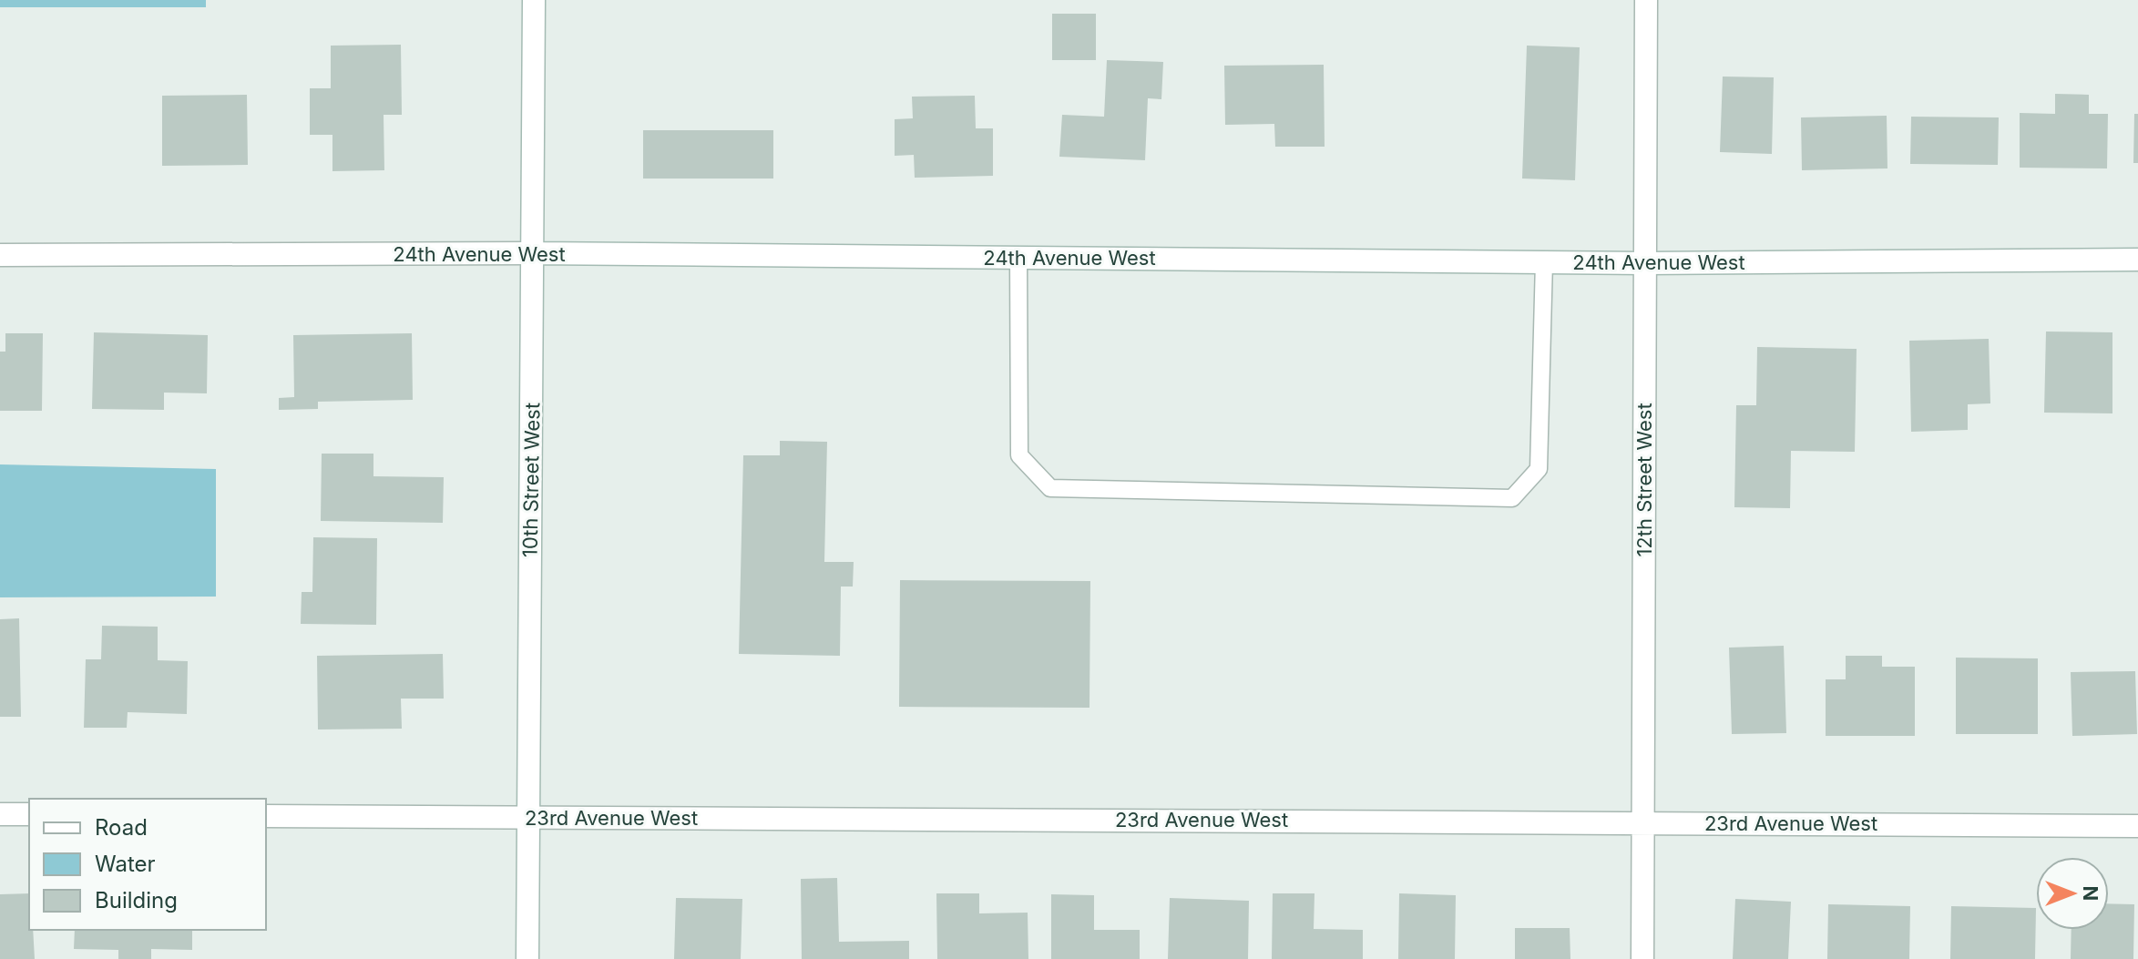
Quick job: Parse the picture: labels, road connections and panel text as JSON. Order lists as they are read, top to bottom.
{
  "streets": {
    "street": [
      "24th Avenue West",
      "10th Street West",
      "12th Street West",
      "23rd Avenue West"
    ]
  },
  "crossings": [
    ["24th Avenue West", "10th Street West"],
    ["24th Avenue West", "12th Street West"],
    ["10th Street West", "23rd Avenue West"],
    ["12th Street West", "23rd Avenue West"]
  ],
  "legend": ["Road", "Water", "Building"],
  "north": "right"
}
